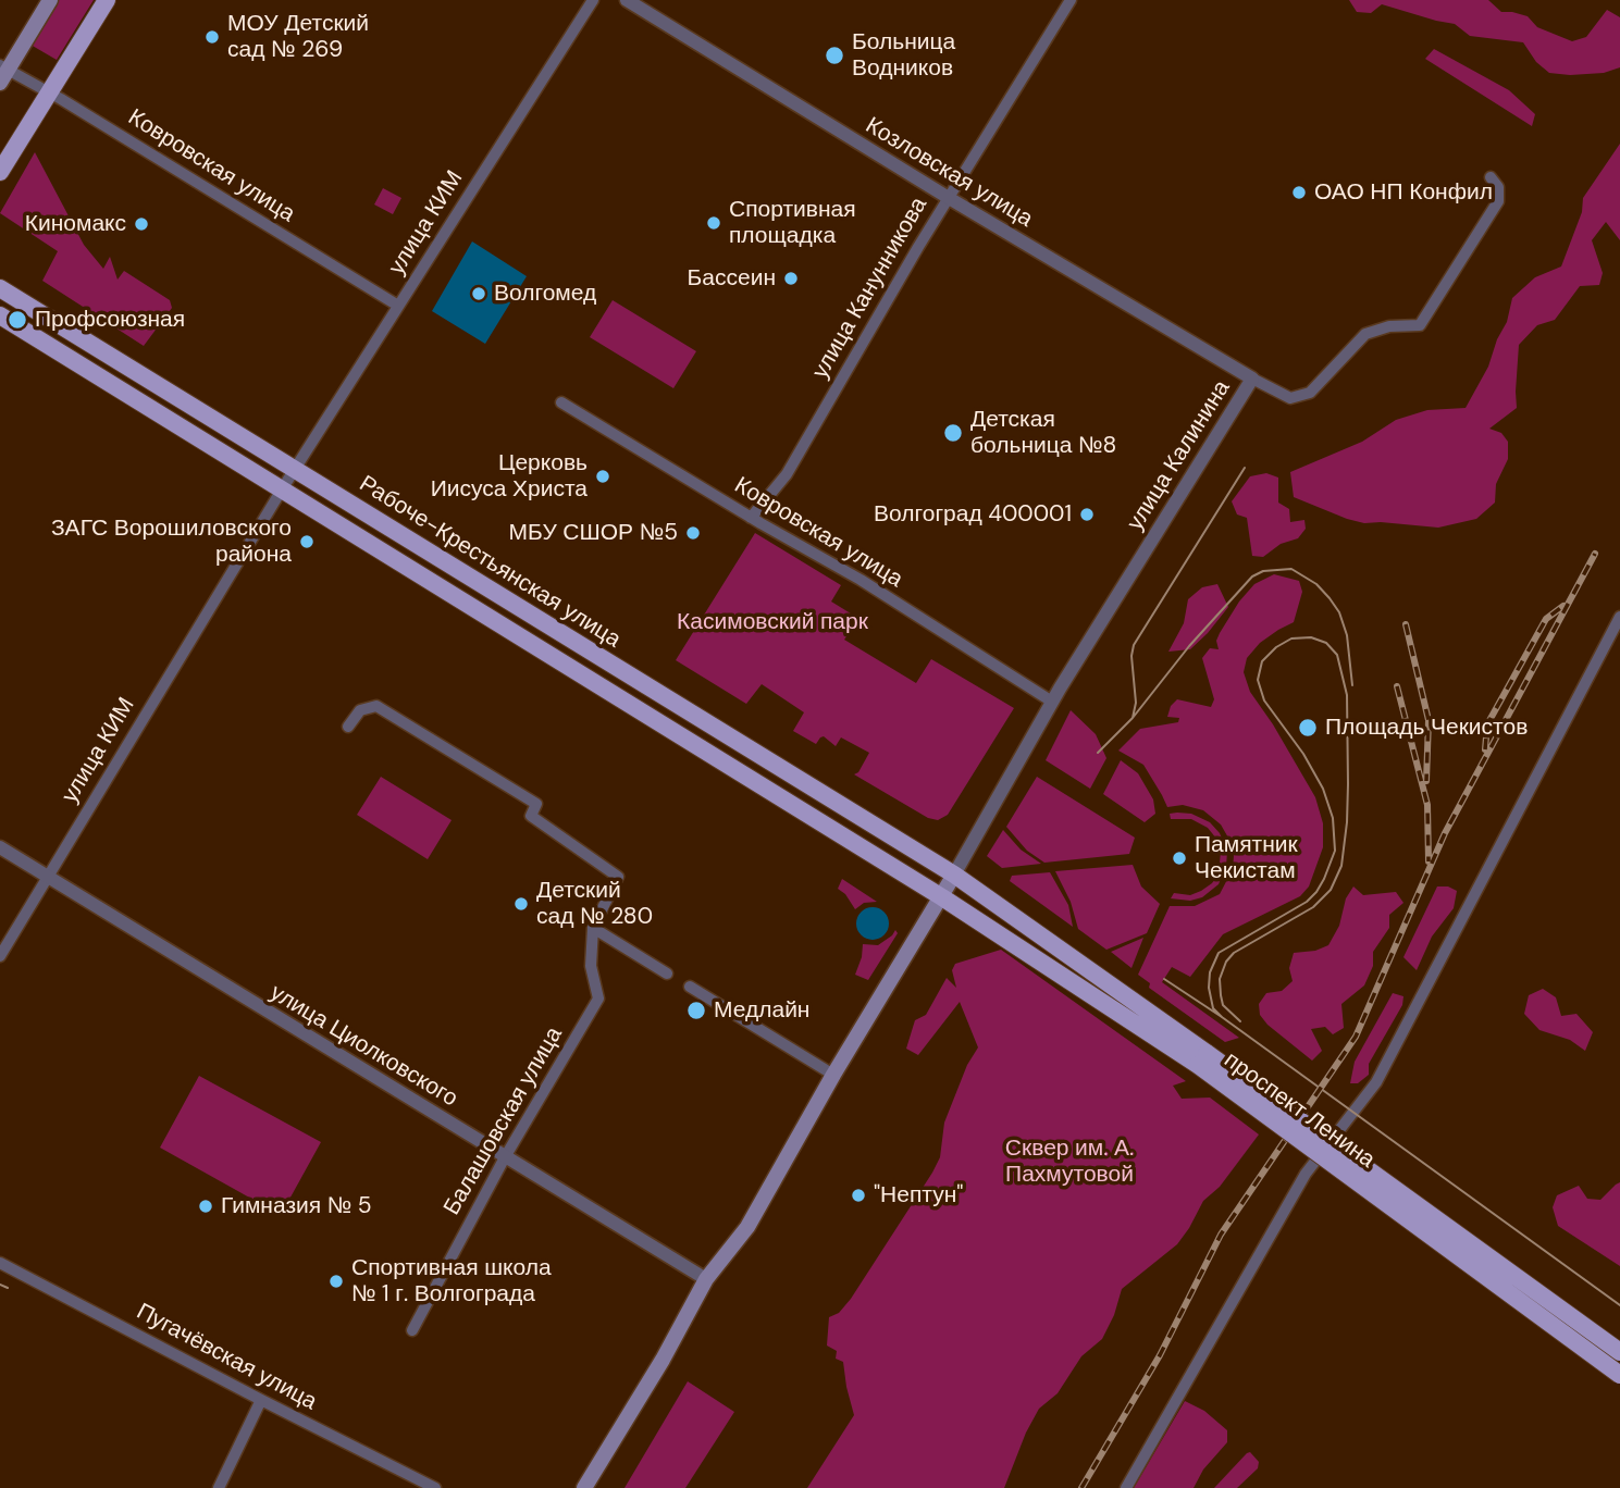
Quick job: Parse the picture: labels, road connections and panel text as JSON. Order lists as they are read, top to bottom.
{
  "streets": {
    "main road": ["Рабоче-Крестьянская улица", "проспект Ленина"],
    "street": [
      "Ковровская улица",
      "Козловская улица",
      "улица КИМ",
      "улица Канунникова",
      "улица Калинина",
      "улица Циолковского",
      "Балашовская улица",
      "Пугачёвская улица"
    ]
  },
  "crossings": [
    ["Ковровская улица", "улица КИМ"],
    ["Ковровская улица", "улица Канунникова"],
    ["Ковровская улица", "улица Калинина"],
    ["Козловская улица", "улица Канунникова"],
    ["Козловская улица", "улица Калинина"],
    ["улица КИМ", "Рабоче-Крестьянская улица"],
    ["улица КИМ", "улица Циолковского"],
    ["улица Калинина", "Рабоче-Крестьянская улица"],
    ["улица Калинина", "проспект Ленина"],
    ["Рабоче-Крестьянская улица", "проспект Ленина"],
    ["улица Циолковского", "Балашовская улица"]
  ],
  "parks": ["Касимовский парк", "Сквер им. А. Пахмутовой"],
  "places": [
    "МОУ Детский сад № 269",
    "Больница Водников",
    "ОАО НП Конфил",
    "Спортивная площадка",
    "Киномакс",
    "Бассеин",
    "Волгомед",
    "Профсоюзная",
    "Детская больница №8",
    "Церковь Иисуса Христа",
    "Волгоград 400001",
    "МБУ СШОР №5",
    "ЗАГС Ворошиловского района",
    "Площадь Чекистов",
    "Памятник Чекистам",
    "Детский сад № 280",
    "Медлайн",
    "\"Нептун\"",
    "Гимназия № 5",
    "Спортивная школа № 1 г. Волгограда"
  ]
}
